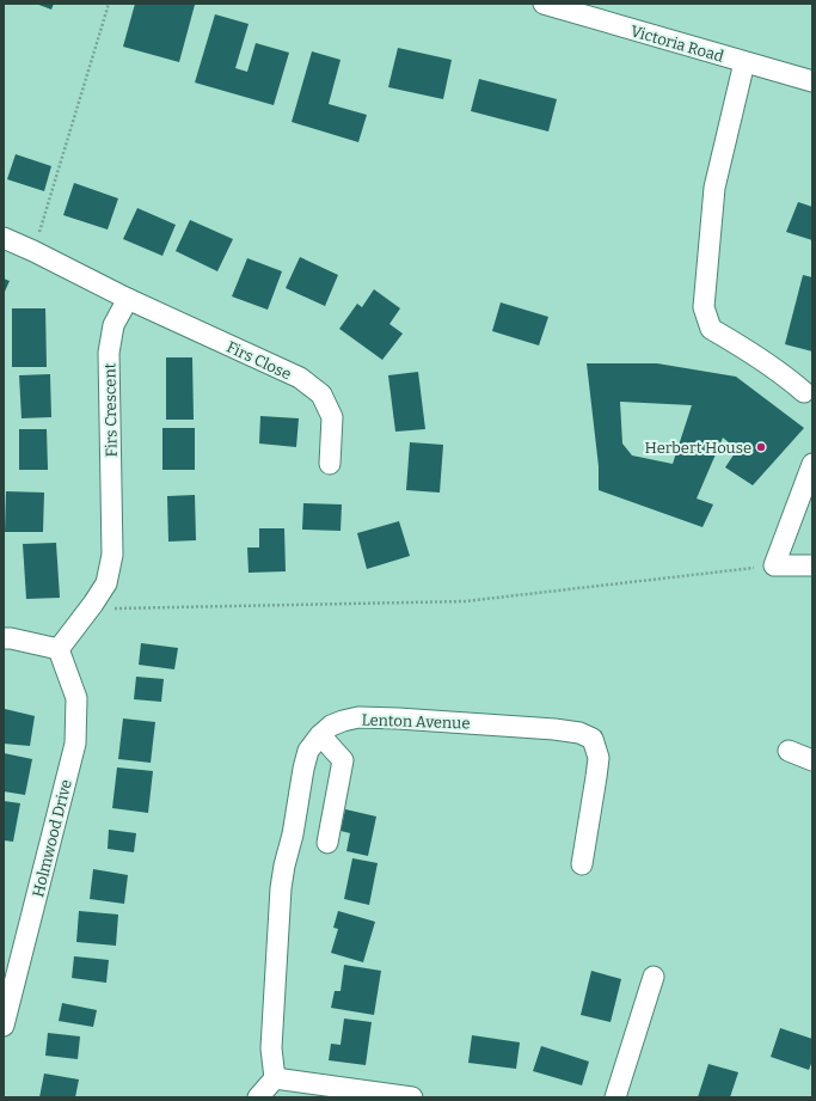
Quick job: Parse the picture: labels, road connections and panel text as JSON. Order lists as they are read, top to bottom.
{
  "streets": {
    "street": [
      "Victoria Road",
      "Firs Close",
      "Firs Crescent",
      "Lenton Avenue",
      "Holmwood Drive"
    ]
  },
  "crossings": [
    ["Firs Close", "Firs Crescent"],
    ["Firs Crescent", "Holmwood Drive"]
  ],
  "places": ["Herbert House"]
}
